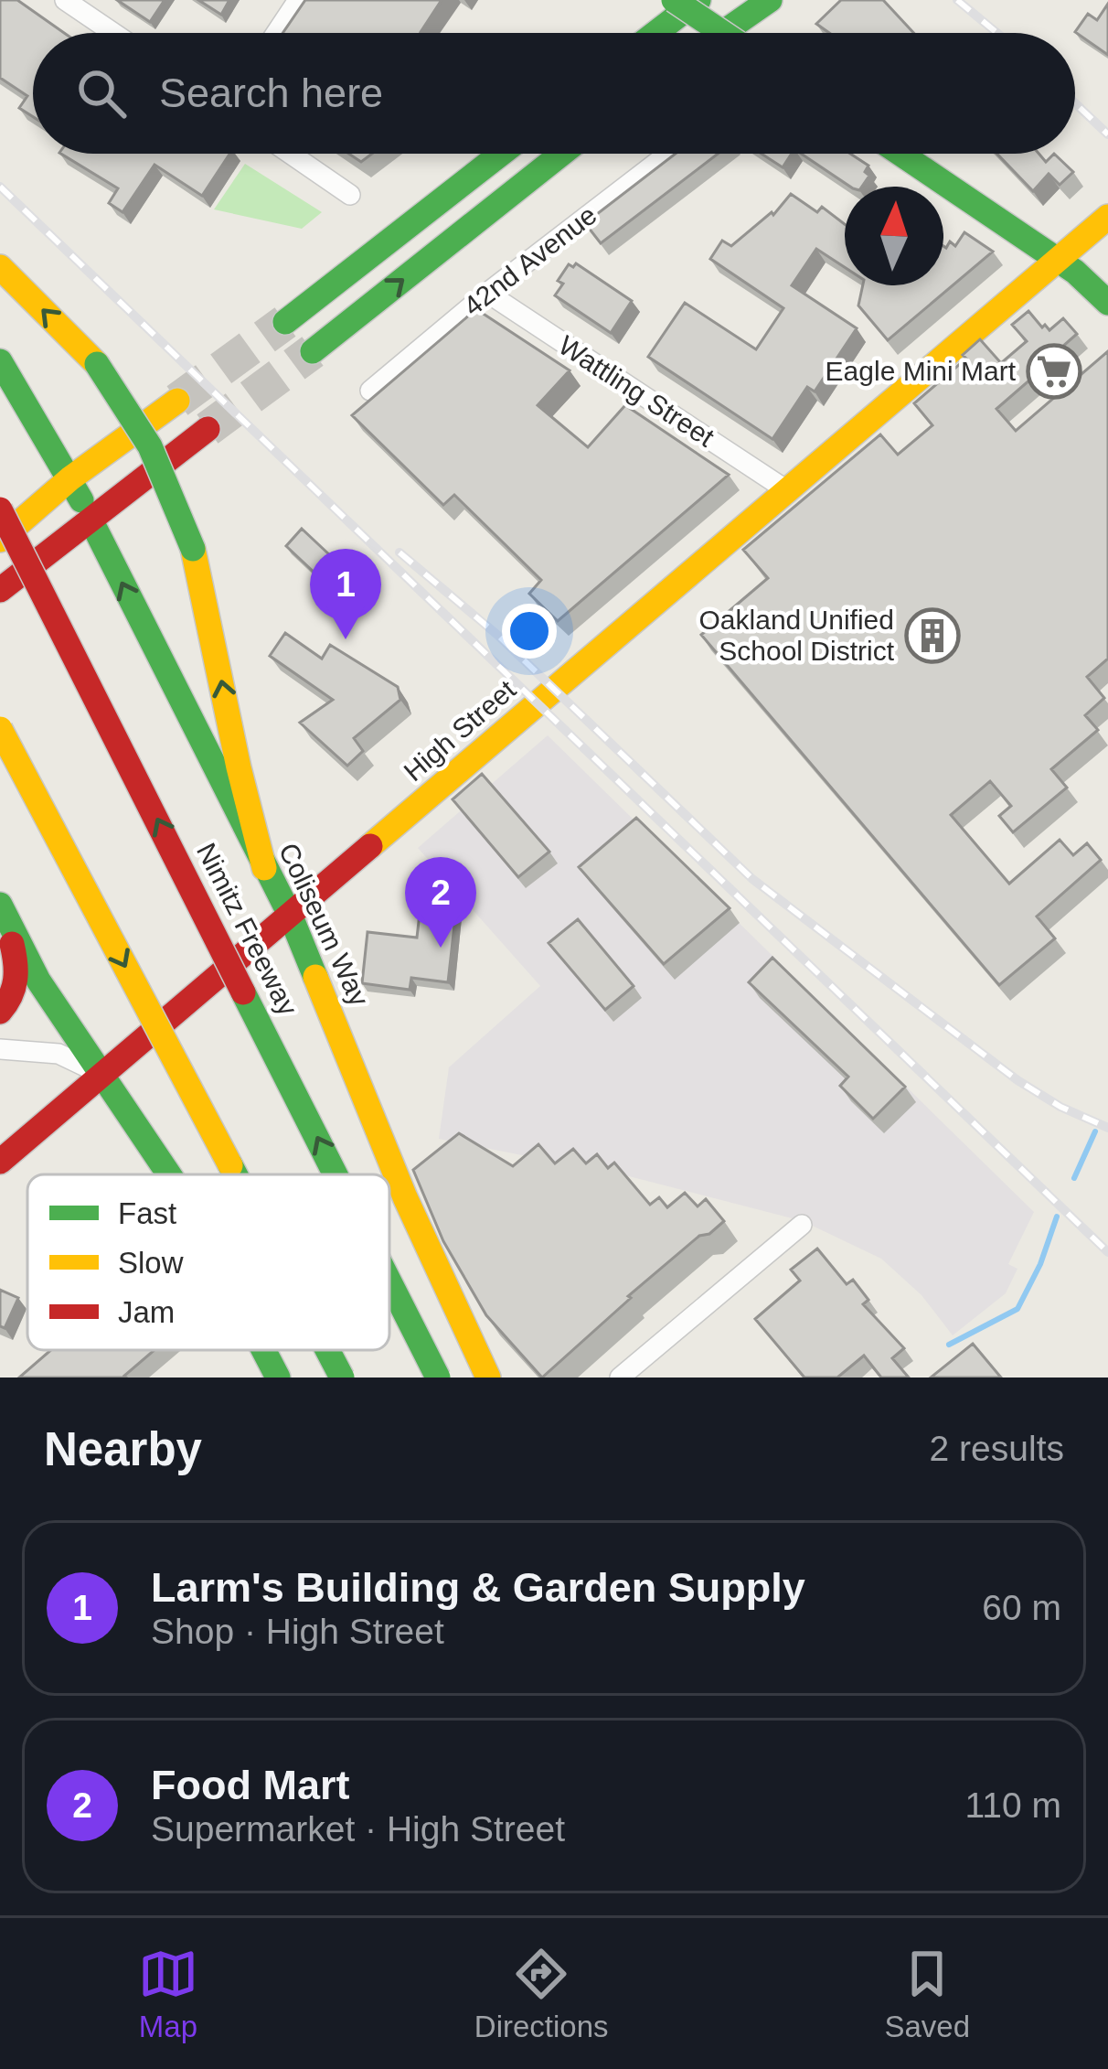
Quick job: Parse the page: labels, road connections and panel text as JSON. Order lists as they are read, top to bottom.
{
  "streets": {
    "main road": ["High Street", "Coliseum Way", "Nimitz Freeway"],
    "street": ["42nd Avenue", "Wattling Street"]
  },
  "crossings": [
    ["42nd Avenue", "Wattling Street"],
    ["Wattling Street", "High Street"],
    ["High Street", "Coliseum Way"]
  ],
  "places": {
    "supermarket": ["Eagle Mini Mart"],
    "building": ["Oakland Unified School District"]
  },
  "legend": ["Fast", "Slow", "Jam"],
  "north": "top",
  "page": {
    "search": "Search here",
    "pins": ["1", "2"],
    "heading": ["Nearby", "2 results"],
    "list": [
      {
        "mark": "1",
        "name": "Larm's Building & Garden Supply",
        "note": "Shop · High Street",
        "value": "60 m"
      },
      {
        "mark": "2",
        "name": "Food Mart",
        "note": "Supermarket · High Street",
        "value": "110 m"
      }
    ],
    "nav": ["Map", "Directions", "Saved"]
  }
}
